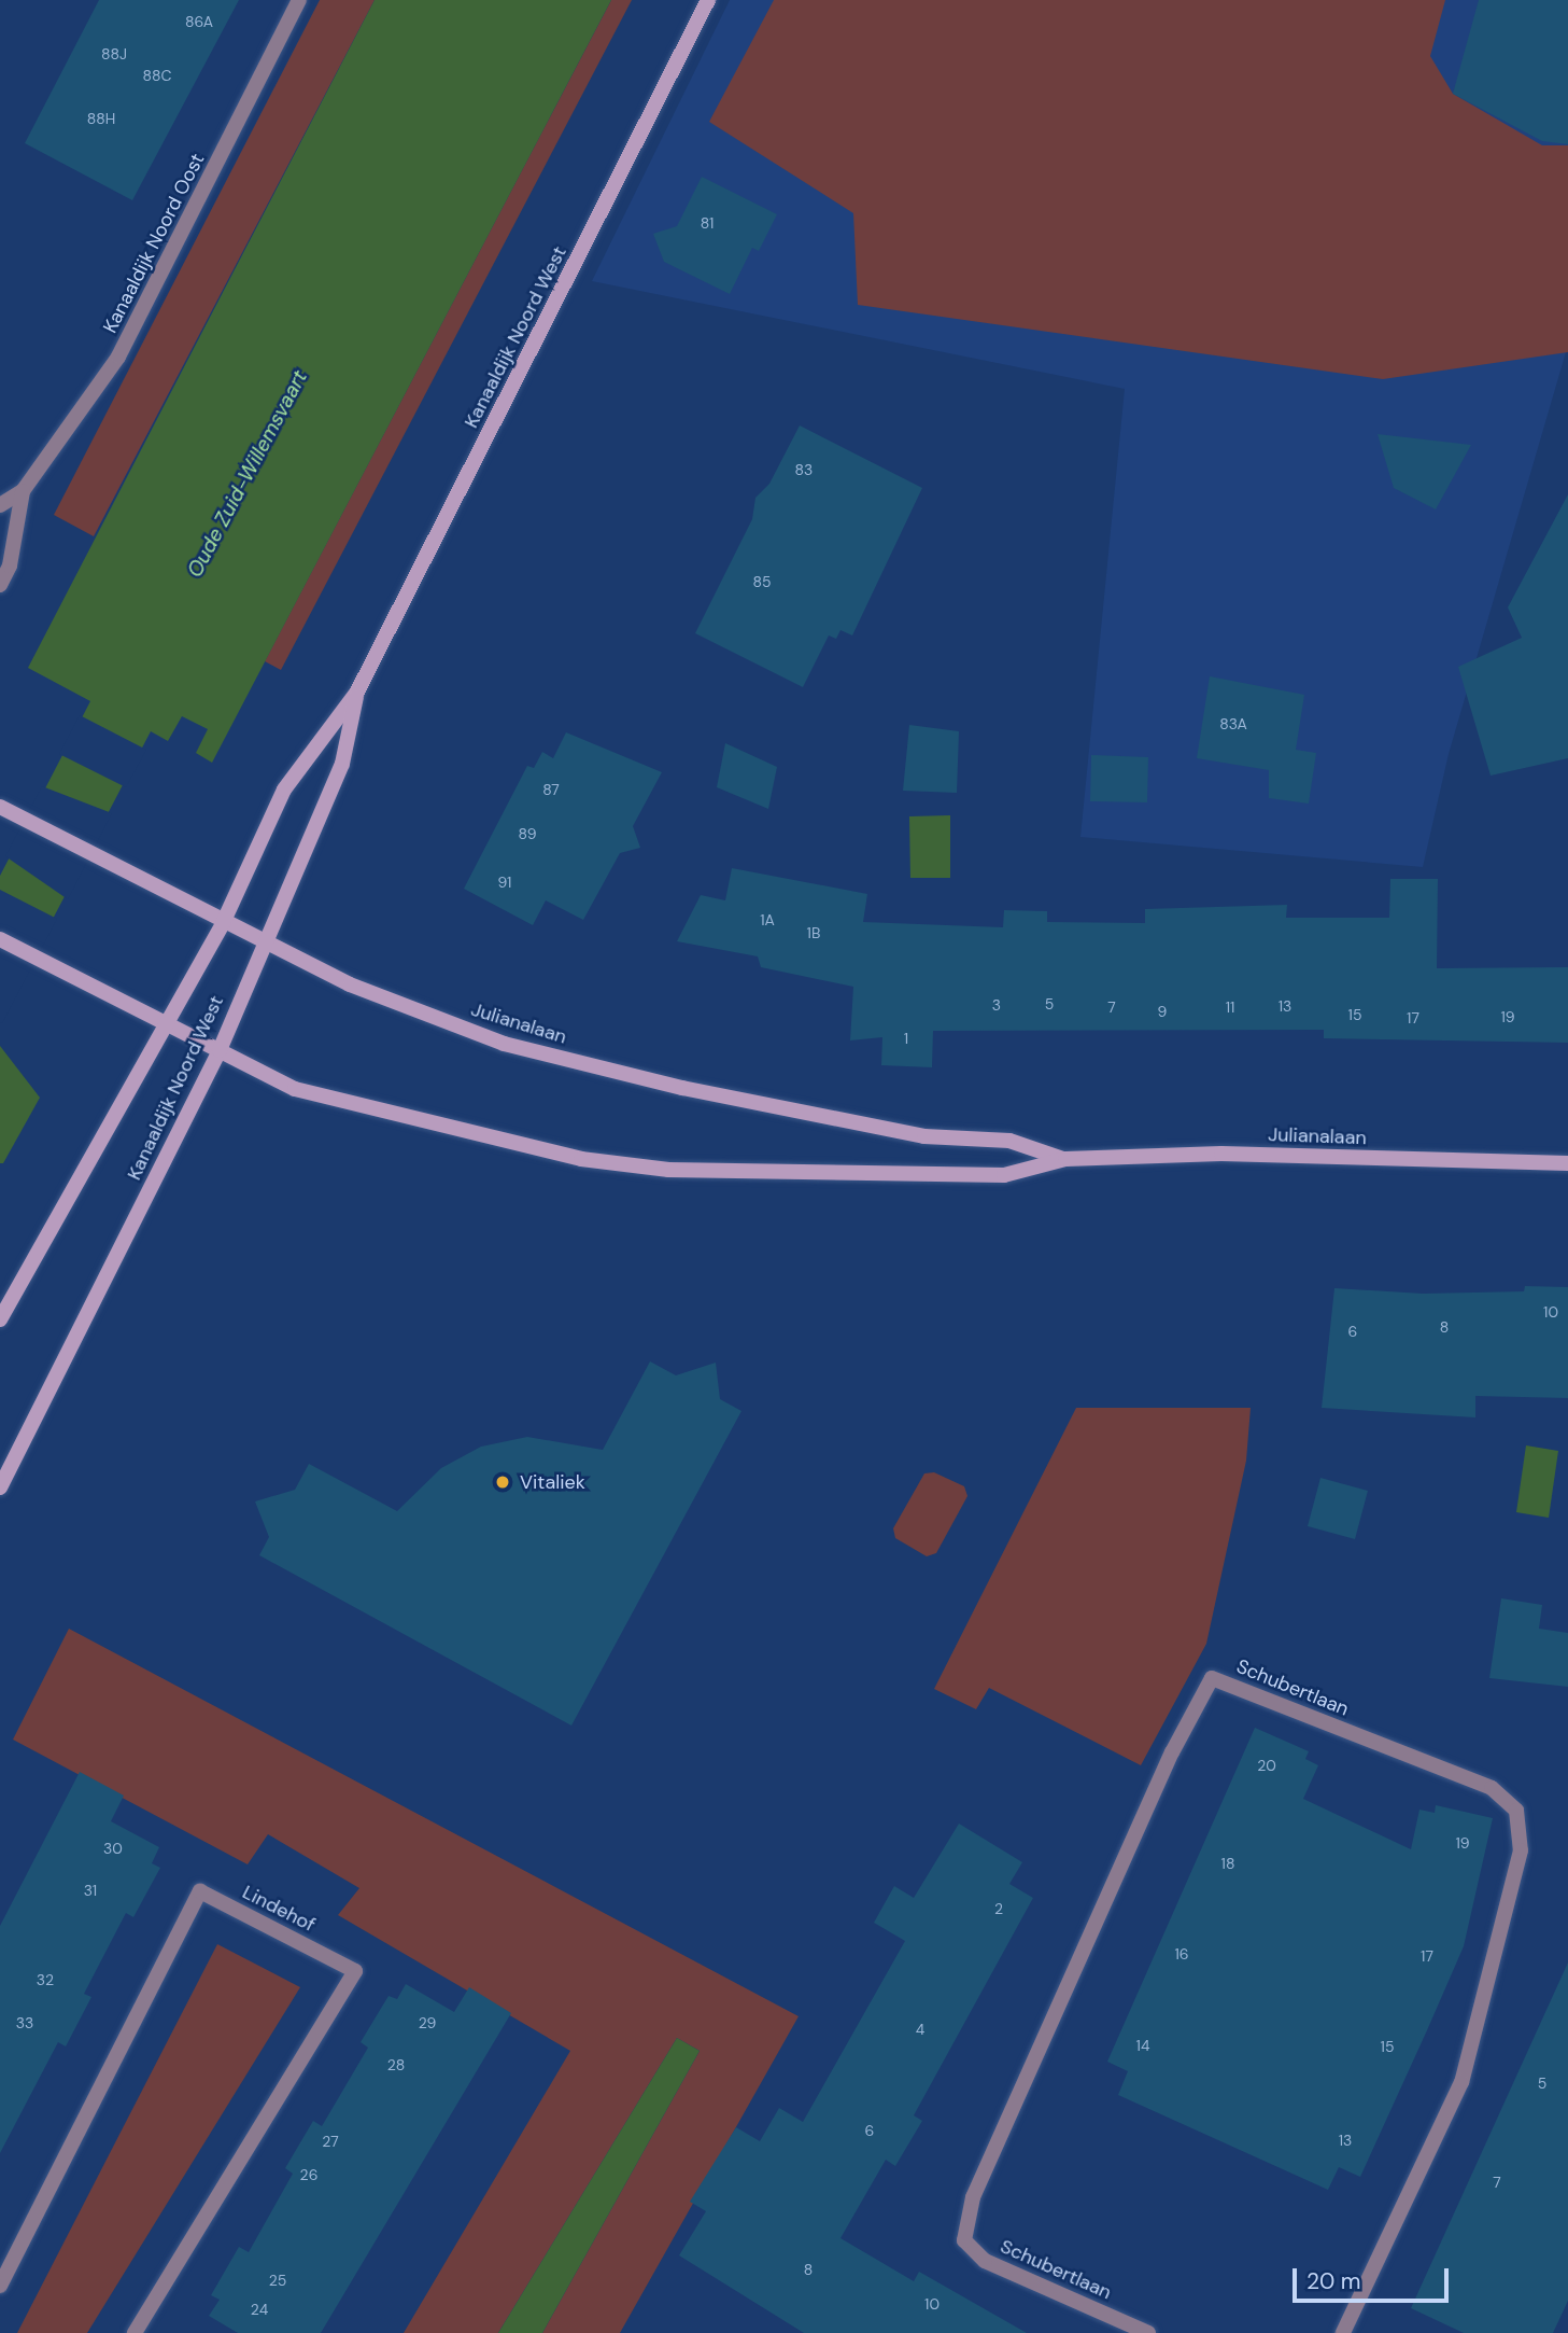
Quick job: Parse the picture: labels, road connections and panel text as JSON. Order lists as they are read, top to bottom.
{
  "streets": {
    "main road": ["Kanaaldijk Noord West", "Julianalaan"],
    "street": ["Kanaaldijk Noord Oost", "Schubertlaan", "Lindehof"]
  },
  "crossings": [
    ["Kanaaldijk Noord West", "Julianalaan"]
  ],
  "water": ["Oude Zuid-Willemsvaart"],
  "places": ["Vitaliek"],
  "house_numbers": [
    "86A",
    "88J",
    "88C",
    "88H",
    "81",
    "83",
    "85",
    "83A",
    "87",
    "89",
    "91",
    "1A",
    "1B",
    "5",
    "3",
    "13",
    "7",
    "11",
    "9",
    "15",
    "19",
    "17",
    "1",
    "10",
    "8",
    "6",
    "20",
    "19",
    "30",
    "18",
    "31",
    "2",
    "16",
    "17",
    "32",
    "33",
    "29",
    "4",
    "14",
    "15",
    "28",
    "5",
    "6",
    "13",
    "27",
    "26",
    "7",
    "8",
    "25",
    "10",
    "24"
  ],
  "scale_bar": "20 m"
}
